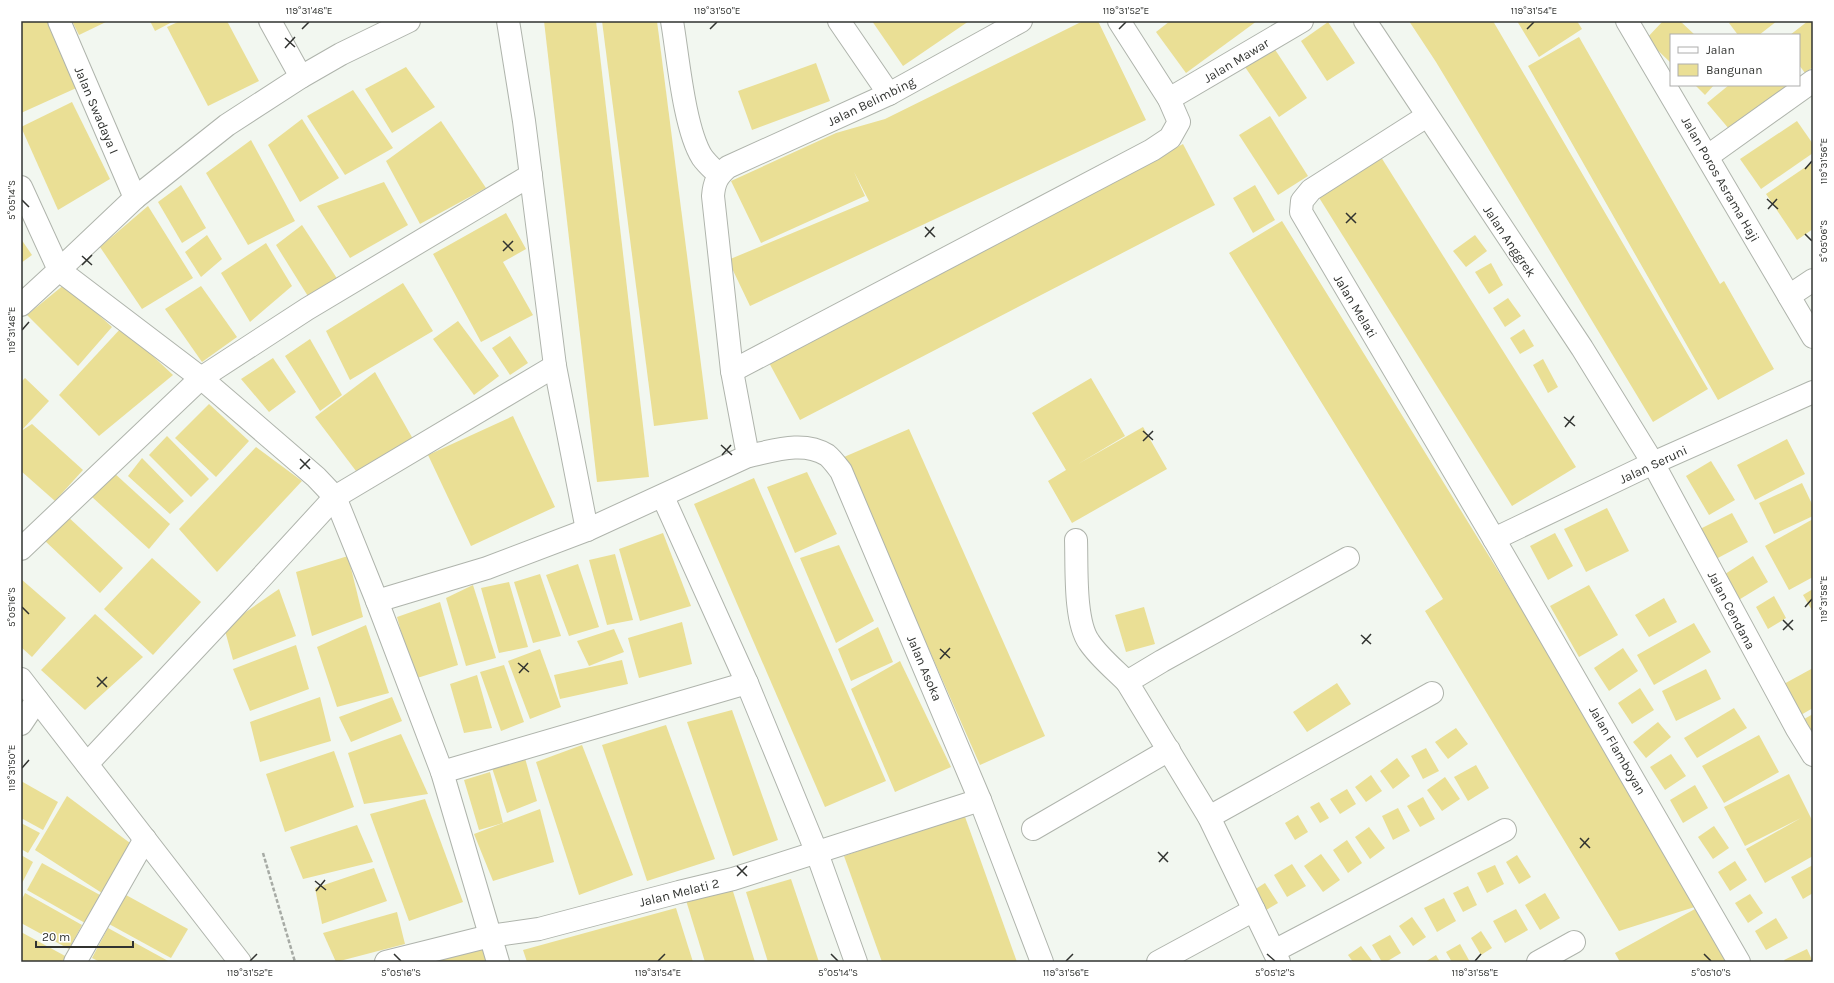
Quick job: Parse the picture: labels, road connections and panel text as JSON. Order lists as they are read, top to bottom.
{
  "streets": {
    "street": [
      "Jalan Mawar",
      "Jalan Belimbing",
      "Jalan Swadaya I",
      "Jalan Poros Asrama Haji",
      "Jalan Anggrek",
      "Jalan Melati",
      "Jalan Seruni",
      "Jalan Cendana",
      "Jalan Asoka",
      "Jalan Flamboyan",
      "Jalan Melati 2"
    ]
  },
  "crossings": [
    ["Jalan Anggrek", "Jalan Melati"],
    ["Jalan Anggrek", "Jalan Seruni"],
    ["Jalan Anggrek", "Jalan Cendana"],
    ["Jalan Melati", "Jalan Seruni"],
    ["Jalan Melati", "Jalan Flamboyan"],
    ["Jalan Seruni", "Jalan Cendana"],
    ["Jalan Seruni", "Jalan Flamboyan"],
    ["Jalan Asoka", "Jalan Melati 2"]
  ],
  "legend": ["Jalan", "Bangunan"],
  "scale_bar": "20 m",
  "coordinates": [
    "119°31'48\"E",
    "119°31'50\"E",
    "119°31'52\"E",
    "119°31'54\"E",
    "119°31'56\"E",
    "5°05'14\"S",
    "5°05'06\"S",
    "119°31'58\"E",
    "5°05'16\"S",
    "5°05'12\"S",
    "5°05'10\"S"
  ]
}
